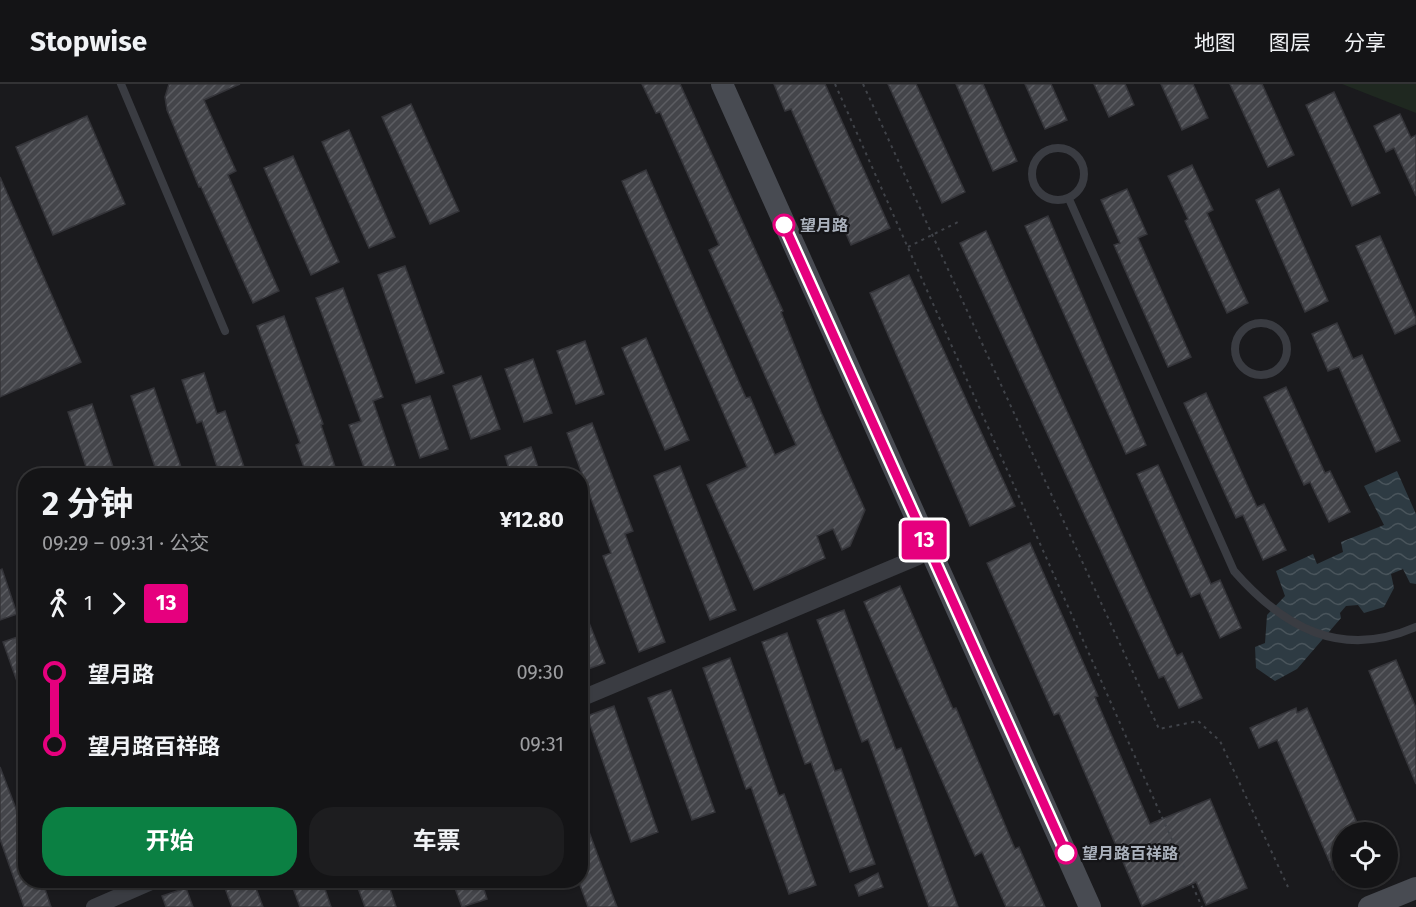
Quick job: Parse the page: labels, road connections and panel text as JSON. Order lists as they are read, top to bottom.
{
  "places": ["望月路", "望月路百祥路"],
  "lines": ["bus line 13"],
  "page": {
    "header": "Stopwise",
    "nav": ["地图", "图层", "分享"],
    "on_map": "13",
    "heading": ["2 分钟", "09:29 – 09:31 · 公交", "¥12.80"],
    "legs": ["1", "13"],
    "list": [
      {
        "name": "望月路",
        "value": "09:30"
      },
      {
        "name": "望月路百祥路",
        "value": "09:31"
      }
    ],
    "buttons": ["开始", "车票"]
  }
}
